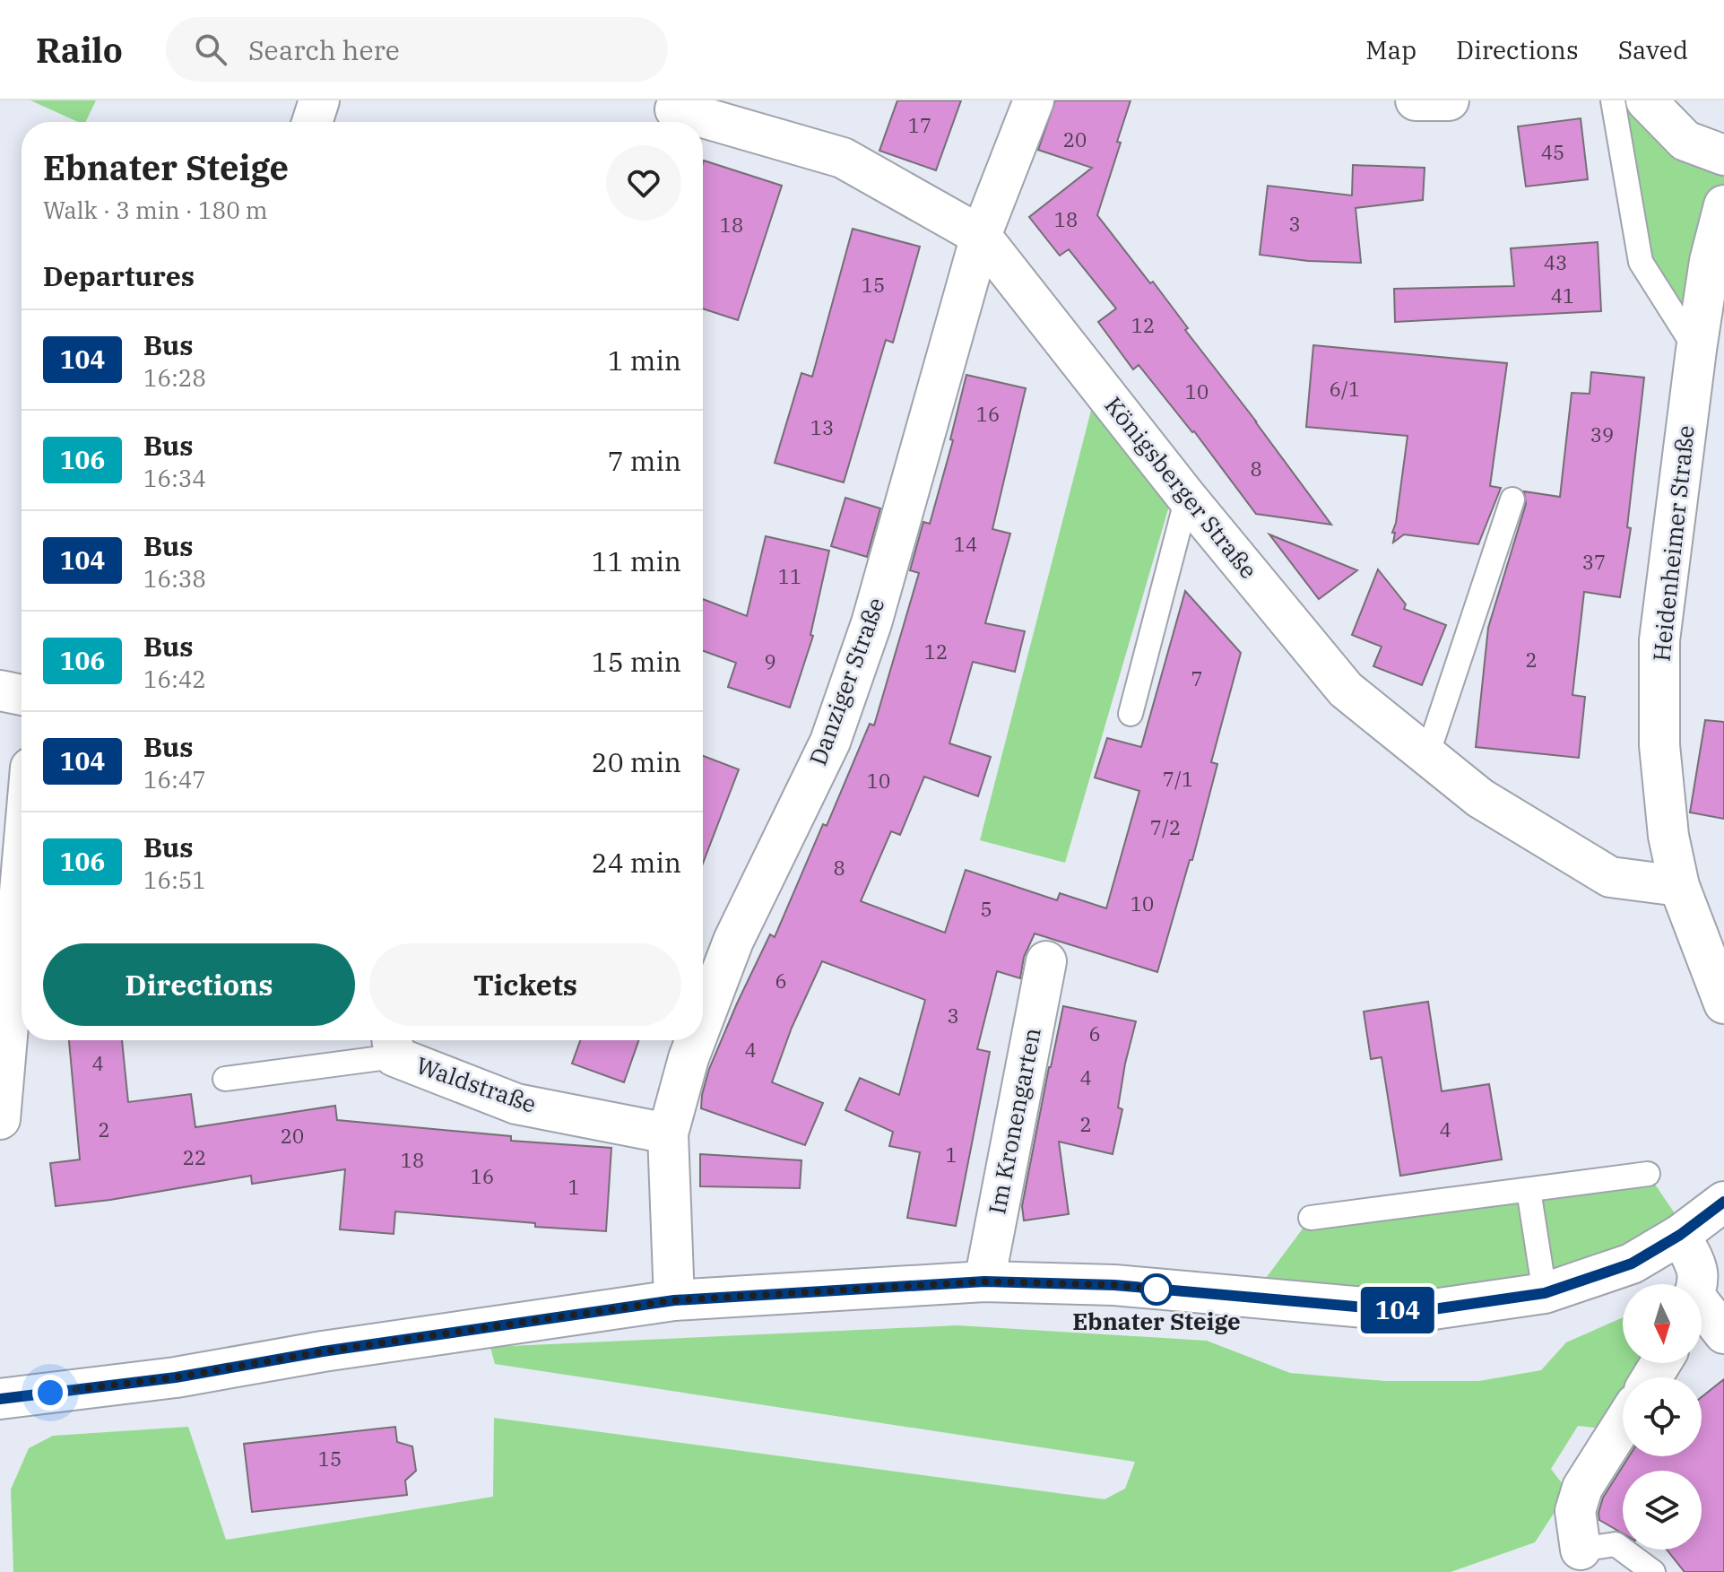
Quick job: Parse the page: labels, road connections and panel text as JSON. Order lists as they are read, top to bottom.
{
  "streets": {
    "street": [
      "Königsberger Straße",
      "Heidenheimer Straße",
      "Danziger Straße",
      "Waldstraße",
      "Im Kronengarten"
    ]
  },
  "crossings": [
    ["Königsberger Straße", "Heidenheimer Straße"],
    ["Königsberger Straße", "Danziger Straße"],
    ["Danziger Straße", "Waldstraße"]
  ],
  "places": ["Ebnater Steige"],
  "lines": ["bus line 104"],
  "house_numbers": [
    "17",
    "20",
    "45",
    "18",
    "3",
    "18",
    "43",
    "15",
    "41",
    "12",
    "6/1",
    "10",
    "16",
    "13",
    "39",
    "8",
    "14",
    "37",
    "11",
    "12",
    "2",
    "9",
    "7",
    "7/1",
    "10",
    "7/2",
    "8",
    "10",
    "5",
    "6",
    "3",
    "6",
    "4",
    "4",
    "4",
    "2",
    "2",
    "4",
    "20",
    "1",
    "22",
    "18",
    "16",
    "1",
    "15"
  ],
  "north": "bottom",
  "page": {
    "header": "Railo",
    "search": "Search here",
    "nav": ["Map", "Directions", "Saved"],
    "on_map": "104",
    "heading": [
      ["Ebnater Steige", "Walk · 3 min · 180 m"],
      "Departures"
    ],
    "list": [
      {
        "mark": "104",
        "name": "Bus",
        "note": "16:28",
        "value": "1 min"
      },
      {
        "mark": "106",
        "name": "Bus",
        "note": "16:34",
        "value": "7 min"
      },
      {
        "mark": "104",
        "name": "Bus",
        "note": "16:38",
        "value": "11 min"
      },
      {
        "mark": "106",
        "name": "Bus",
        "note": "16:42",
        "value": "15 min"
      },
      {
        "mark": "104",
        "name": "Bus",
        "note": "16:47",
        "value": "20 min"
      },
      {
        "mark": "106",
        "name": "Bus",
        "note": "16:51",
        "value": "24 min"
      }
    ],
    "buttons": ["Directions", "Tickets"]
  }
}
